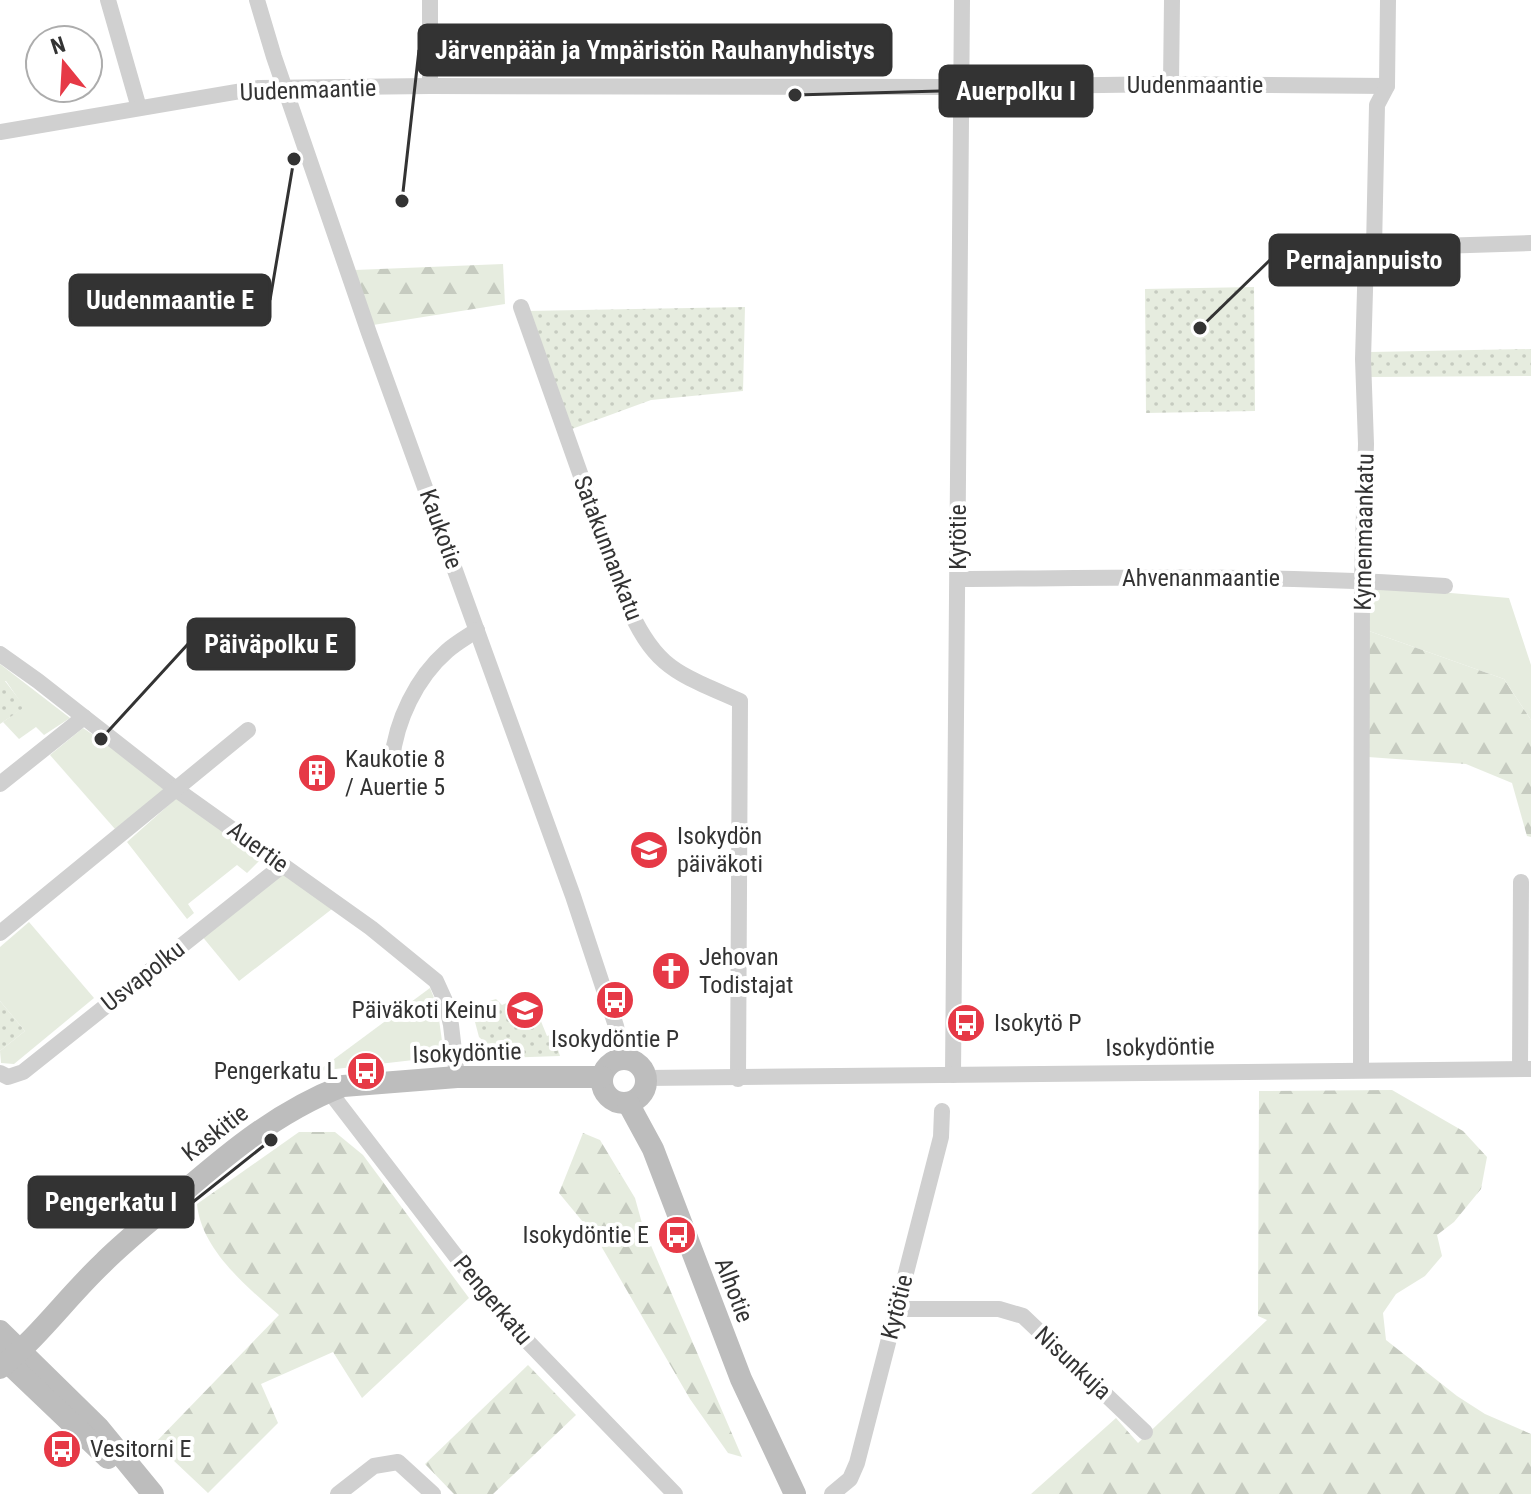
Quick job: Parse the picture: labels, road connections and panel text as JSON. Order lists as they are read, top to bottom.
{
  "streets": {
    "street": [
      "Uudenmaantie",
      "Kaukotie",
      "Kymenmaankatu",
      "Kytötie",
      "Satakunnankatu",
      "Ahvenanmaantie",
      "Auertie",
      "Usvapolku",
      "Isokydöntie",
      "Kaskitie",
      "Alhotie",
      "Pengerkatu",
      "Nisunkuja"
    ]
  },
  "crossings": [
    ["Uudenmaantie", "Kaukotie"],
    ["Uudenmaantie", "Kymenmaankatu"],
    ["Uudenmaantie", "Kytötie"],
    ["Kaukotie", "Isokydöntie"],
    ["Kaukotie", "Alhotie"],
    ["Kymenmaankatu", "Ahvenanmaantie"],
    ["Kymenmaankatu", "Isokydöntie"],
    ["Kytötie", "Ahvenanmaantie"],
    ["Kytötie", "Isokydöntie"],
    ["Kytötie", "Nisunkuja"],
    ["Satakunnankatu", "Isokydöntie"],
    ["Auertie", "Usvapolku"],
    ["Auertie", "Isokydöntie"],
    ["Isokydöntie", "Kaskitie"],
    ["Isokydöntie", "Alhotie"],
    ["Kaskitie", "Pengerkatu"]
  ],
  "places": {
    "other": [
      "Auerpolku I",
      "Uudenmaantie E",
      "Järvenpään ja Ympäristön Rauhanyhdistys",
      "Pernajanpuisto",
      "Päiväpolku E",
      "Pengerkatu I"
    ],
    "building": ["Kaukotie 8 / Auertie 5"],
    "school or university": ["Isokydön päiväkoti", "Päiväkoti Keinu"],
    "church": ["Jehovan Todistajat"],
    "bus stop": [
      "Isokydöntie P",
      "Isokytö P",
      "Pengerkatu L",
      "Isokydöntie E",
      "Vesitorni E"
    ]
  },
  "north": "top"
}
